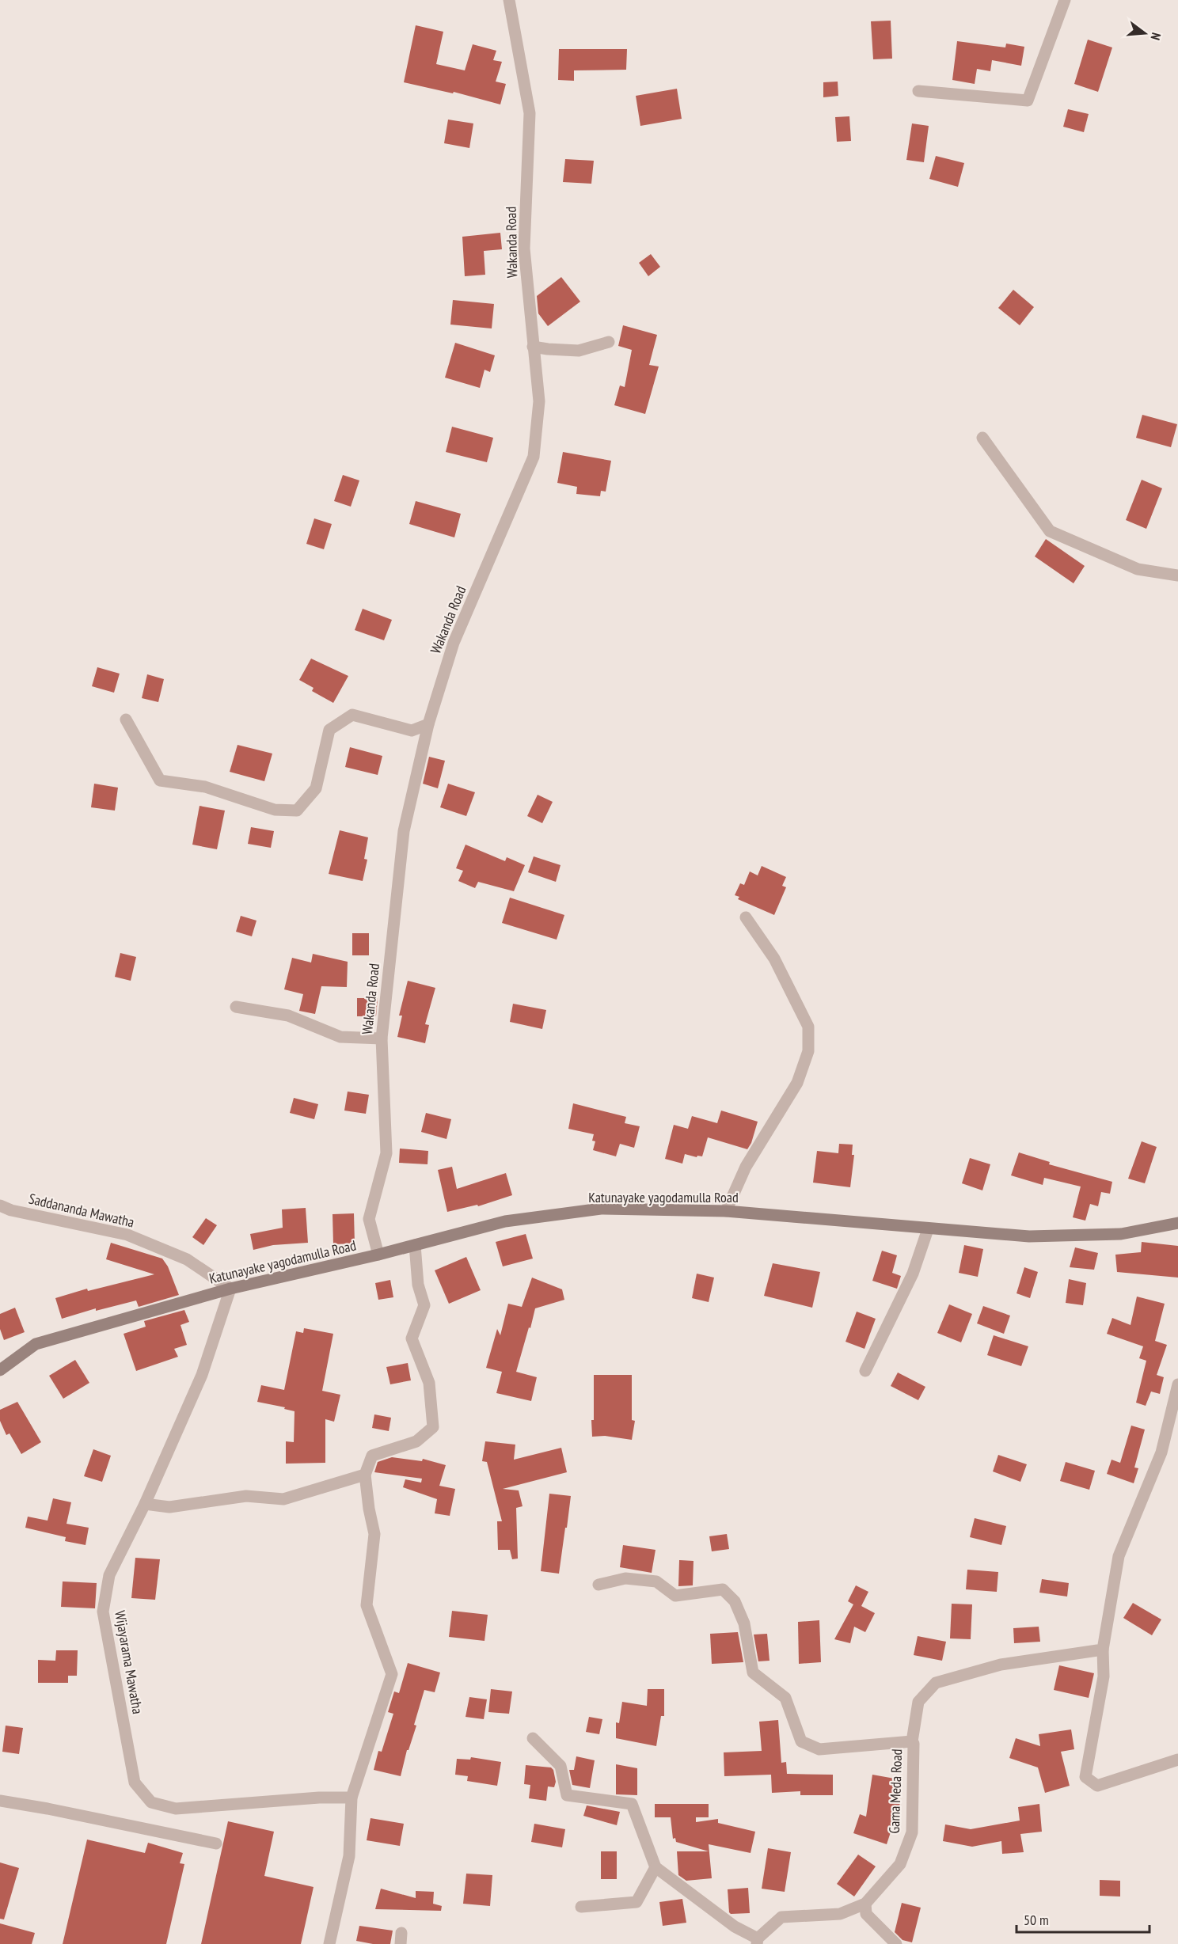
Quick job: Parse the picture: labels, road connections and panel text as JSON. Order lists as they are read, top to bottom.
{
  "streets": {
    "main road": ["Katunayake yagodamulla Road"],
    "street": [
      "Wakanda Road",
      "Saddananda Mawatha",
      "Wijayarama Mawatha",
      "Gama Meda Road"
    ]
  },
  "crossings": [
    ["Wakanda Road", "Katunayake yagodamulla Road"],
    ["Katunayake yagodamulla Road", "Saddananda Mawatha"],
    ["Katunayake yagodamulla Road", "Wijayarama Mawatha"],
    ["Saddananda Mawatha", "Wijayarama Mawatha"]
  ],
  "scale_bar": "50 m",
  "north": "right"
}
